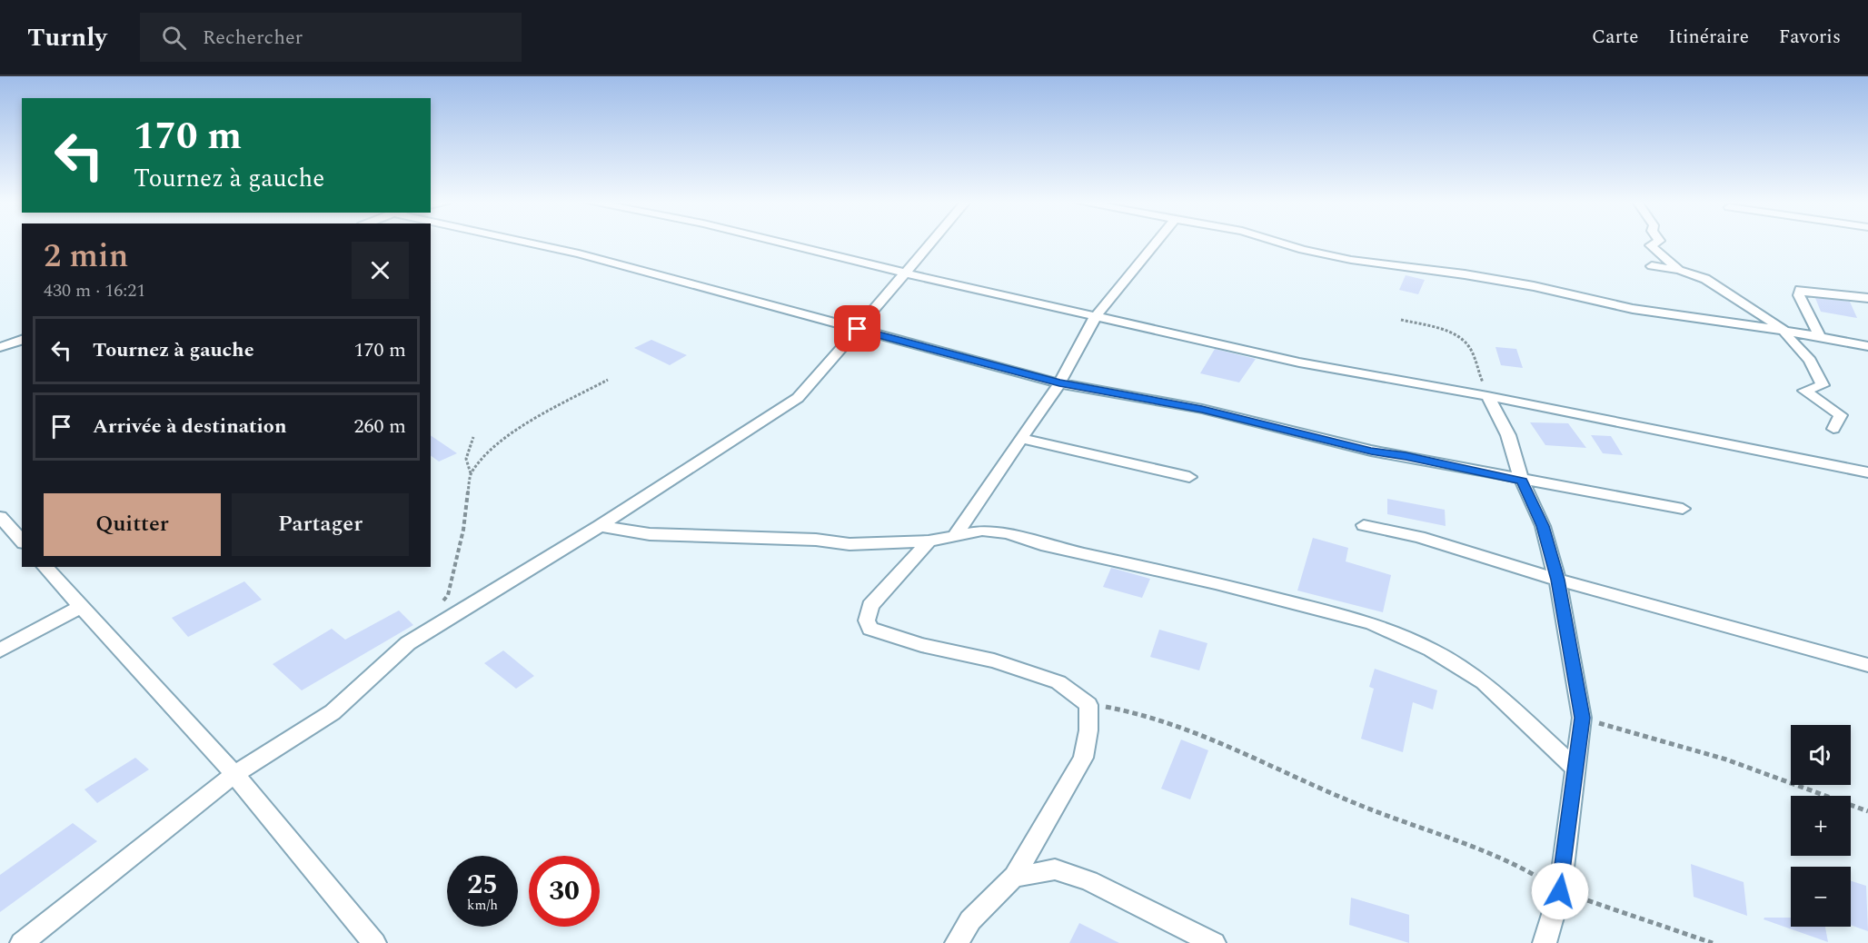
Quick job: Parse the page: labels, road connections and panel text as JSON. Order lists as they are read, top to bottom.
{
  "page": {
    "header": "Turnly",
    "search": "Rechercher",
    "nav": ["Carte", "Itinéraire", "Favoris"],
    "turn": ["170 m", "Tournez à gauche"],
    "heading": ["2 min", "430 m · 16:21"],
    "list": [
      {
        "name": "Tournez à gauche",
        "value": "170 m"
      },
      {
        "name": "Arrivée à destination",
        "value": "260 m"
      }
    ],
    "buttons": ["Quitter", "Partager"],
    "map_buttons": ["+", "−"],
    "speed": "25 km/h",
    "limit": "30"
  }
}
